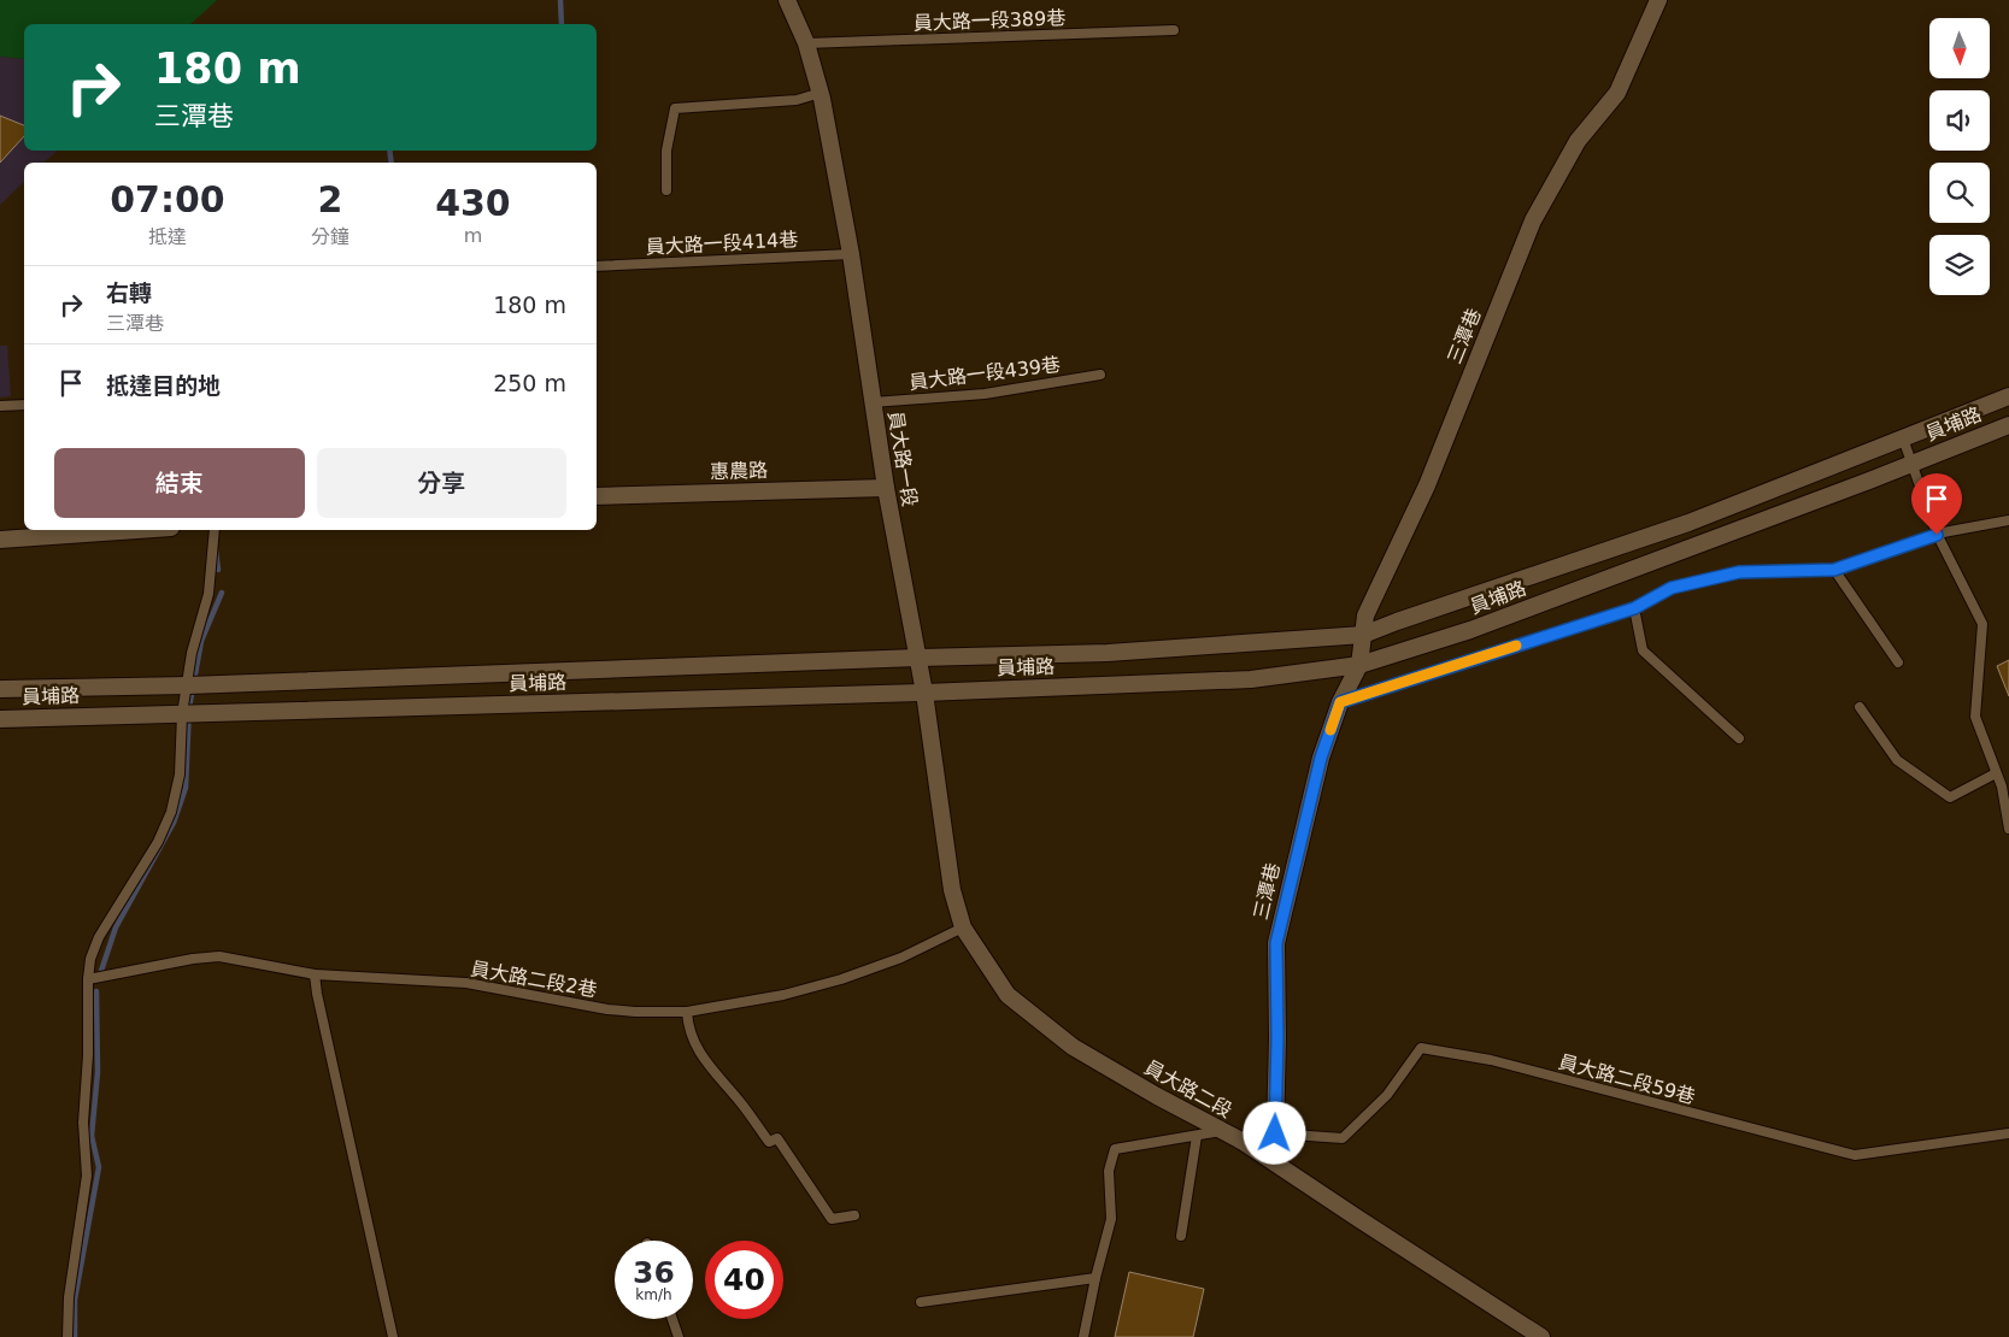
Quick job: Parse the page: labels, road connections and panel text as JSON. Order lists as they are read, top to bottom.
{
  "streets": {
    "street": [
      "三潭巷",
      "員埔路",
      "員大路一段",
      "惠農路",
      "員大路二段"
    ],
    "lane": [
      "員大路一段389巷",
      "員大路一段414巷",
      "員大路一段439巷",
      "員大路二段2巷",
      "員大路二段59巷"
    ]
  },
  "crossings": [
    ["員大路一段389巷", "員大路一段"],
    ["員大路一段414巷", "員大路一段"],
    ["三潭巷", "員埔路"],
    ["三潭巷", "員大路二段59巷"],
    ["員大路一段439巷", "員大路一段"],
    ["員埔路", "員大路一段"],
    ["員大路一段", "惠農路"],
    ["員大路一段", "員大路二段2巷"],
    ["員大路一段", "員大路二段"],
    ["員大路二段2巷", "員大路二段"]
  ],
  "north": "bottom",
  "page": {
    "turn": ["180 m", "三潭巷"],
    "eta": [
      "07:00",
      "抵達",
      "2",
      "分鐘",
      "430",
      "m"
    ],
    "list": [
      {
        "name": "右轉",
        "note": "三潭巷",
        "value": "180 m"
      },
      {
        "name": "抵達目的地",
        "value": "250 m"
      }
    ],
    "buttons": ["結束", "分享"],
    "speed": "36 km/h",
    "limit": "40"
  }
}
